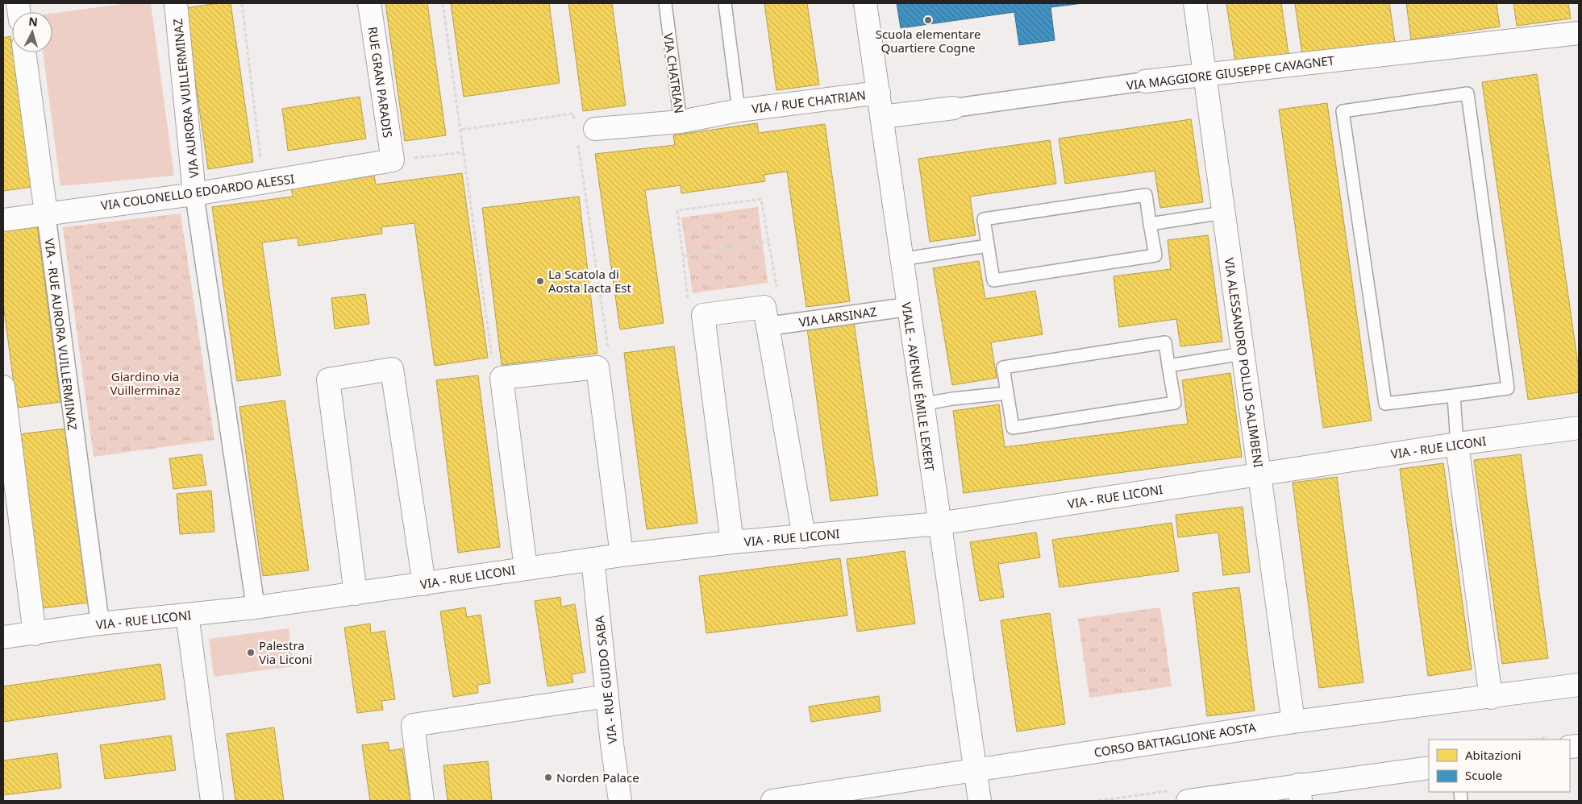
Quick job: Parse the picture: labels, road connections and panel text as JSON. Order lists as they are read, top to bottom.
{
  "streets": {
    "street": [
      "VIA MAGGIORE GIUSEPPE CAVAGNET",
      "VIA CHATRIAN",
      "RUE GRAN PARADIS",
      "VIA AURORA VUILLERMINAZ",
      "VIA / RUE CHATRIAN",
      "VIA COLONELLO EDOARDO ALESSI",
      "VIA LARSINAZ",
      "VIA - RUE AURORA VUILLERMINAZ",
      "VIA ALESSANDRO POLLIO SALIMBENI",
      "VIALE - AVENUE ÉMILE LEXERT",
      "VIA - RUE LICONI",
      "VIA - RUE GUIDO SABA",
      "CORSO BATTAGLIONE AOSTA"
    ]
  },
  "crossings": [
    ["VIA MAGGIORE GIUSEPPE CAVAGNET", "VIA ALESSANDRO POLLIO SALIMBENI"],
    ["VIA MAGGIORE GIUSEPPE CAVAGNET", "VIALE - AVENUE ÉMILE LEXERT"],
    ["VIA CHATRIAN", "VIA / RUE CHATRIAN"],
    ["RUE GRAN PARADIS", "VIA COLONELLO EDOARDO ALESSI"],
    ["VIA AURORA VUILLERMINAZ", "VIA COLONELLO EDOARDO ALESSI"],
    ["VIA / RUE CHATRIAN", "VIALE - AVENUE ÉMILE LEXERT"],
    ["VIA COLONELLO EDOARDO ALESSI", "VIA - RUE AURORA VUILLERMINAZ"],
    ["VIA LARSINAZ", "VIALE - AVENUE ÉMILE LEXERT"],
    ["VIA - RUE AURORA VUILLERMINAZ", "VIA - RUE LICONI"],
    ["VIA ALESSANDRO POLLIO SALIMBENI", "VIA - RUE LICONI"],
    ["VIA ALESSANDRO POLLIO SALIMBENI", "CORSO BATTAGLIONE AOSTA"],
    ["VIALE - AVENUE ÉMILE LEXERT", "VIA - RUE LICONI"],
    ["VIALE - AVENUE ÉMILE LEXERT", "CORSO BATTAGLIONE AOSTA"],
    ["VIA - RUE LICONI", "VIA - RUE GUIDO SABA"]
  ],
  "parks": ["Giardino via Vuillerminaz"],
  "places": [
    "Scuola elementare Quartiere Cogne",
    "La Scatola di Aosta Iacta Est",
    "Palestra Via Liconi",
    "Norden Palace"
  ],
  "legend": ["Abitazioni", "Scuole"],
  "north": "top"
}
